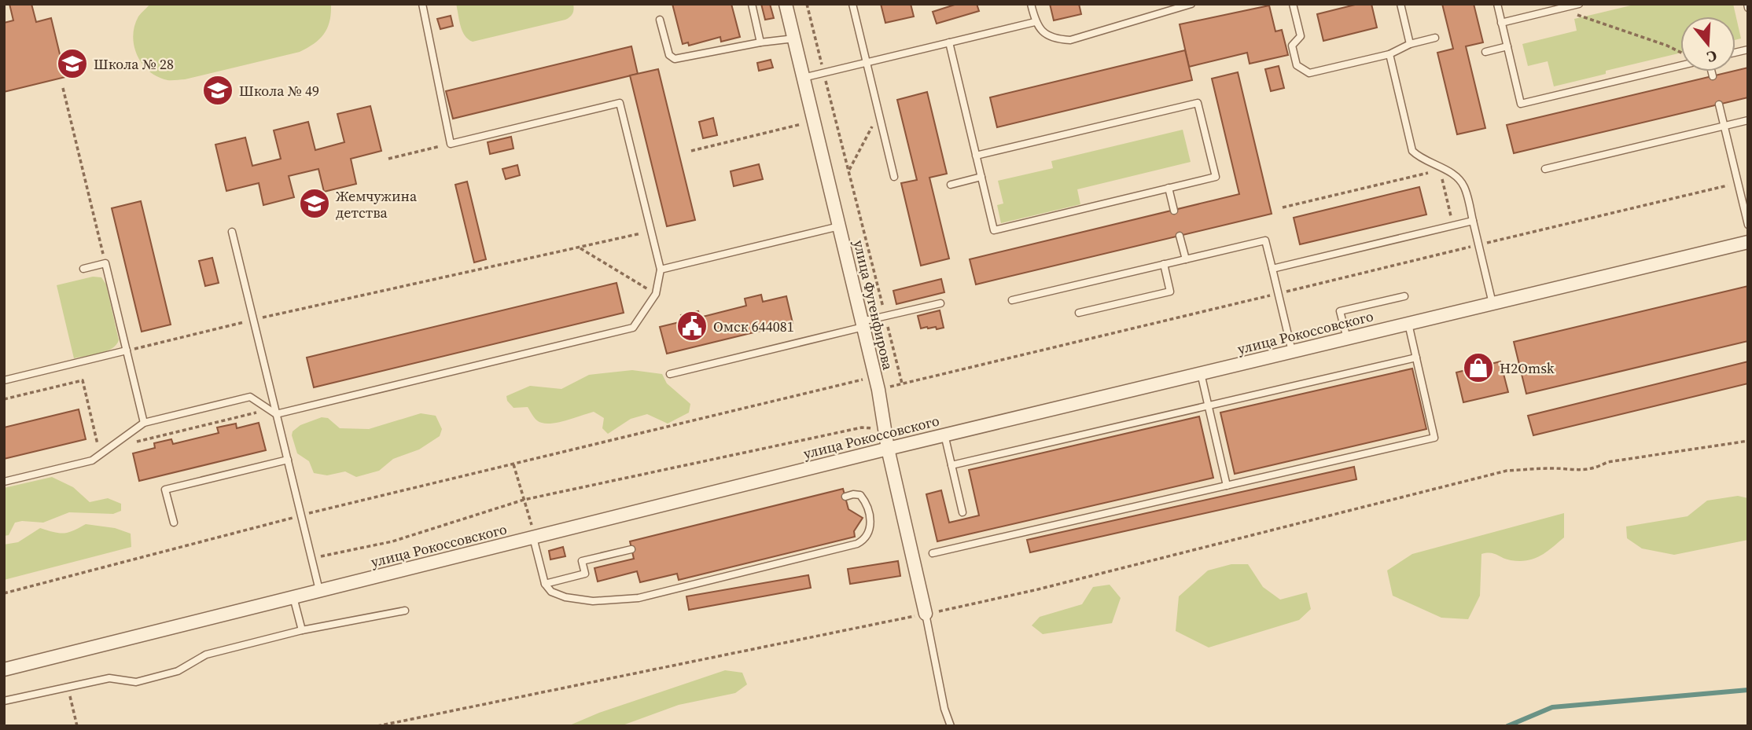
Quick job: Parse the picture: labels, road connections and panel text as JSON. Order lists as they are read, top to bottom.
{
  "streets": {
    "street": ["улица Фугенфирова", "улица Рокоссовского"]
  },
  "crossings": [
    ["улица Фугенфирова", "улица Рокоссовского"]
  ],
  "places": {
    "school or university": ["Школа № 28", "Школа № 49", "Жемчужина детства"],
    "public building": ["Омск 644081"],
    "shop": ["H2Omsk"]
  },
  "north": "bottom"
}
